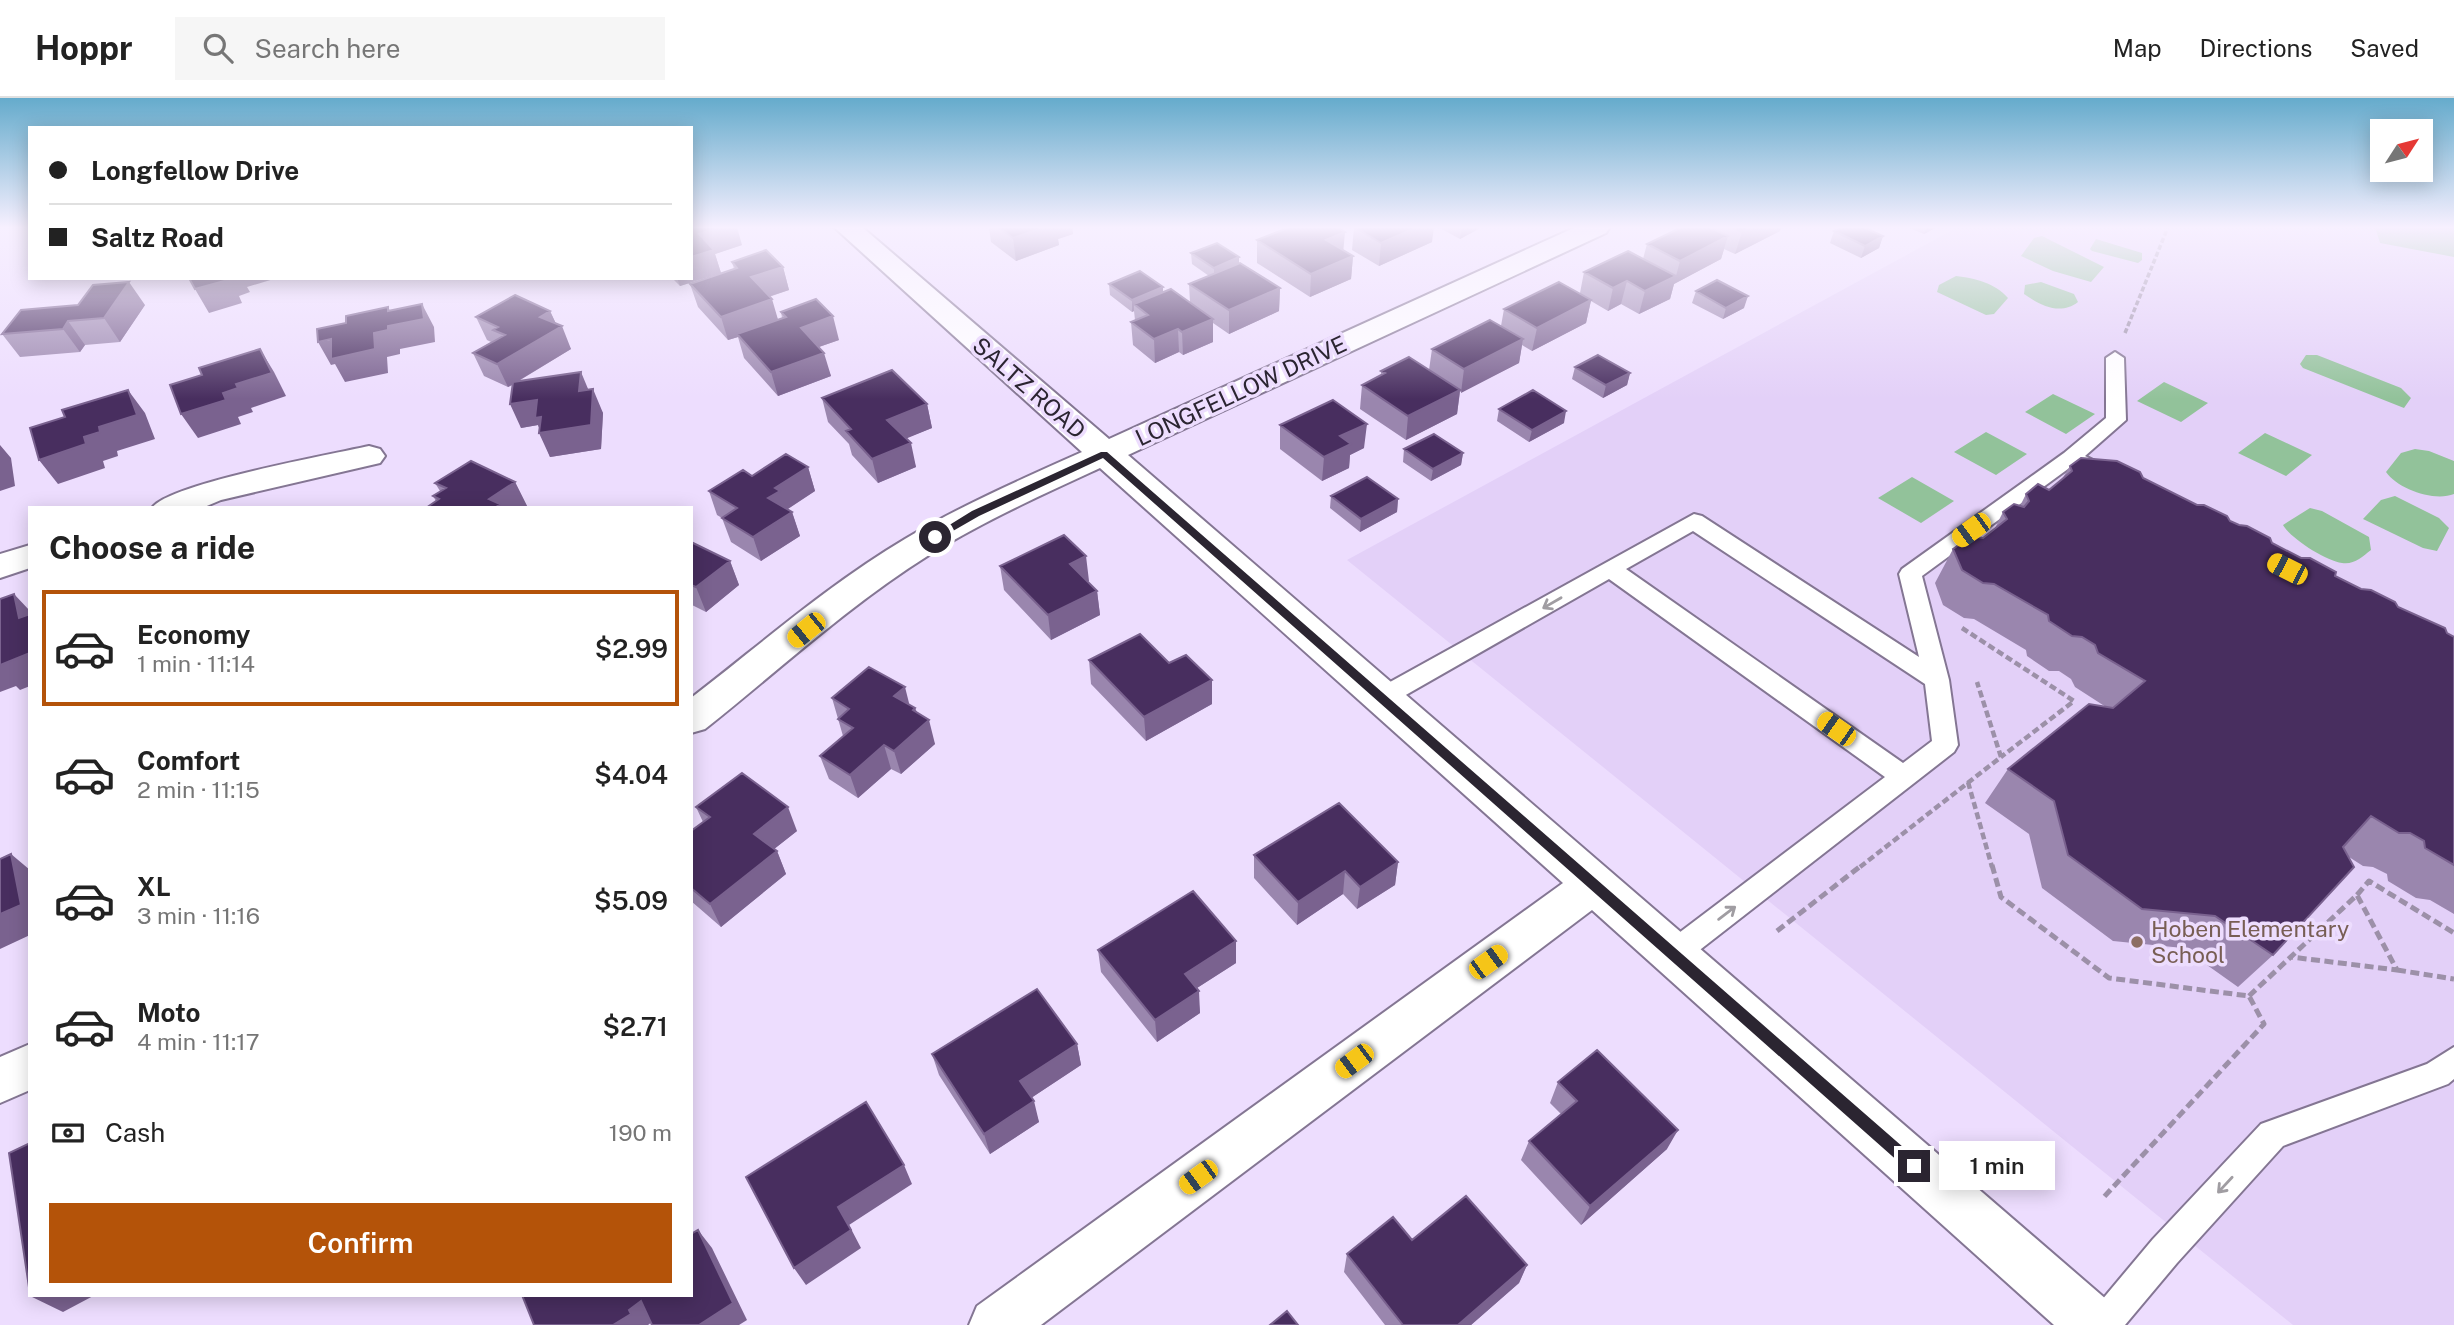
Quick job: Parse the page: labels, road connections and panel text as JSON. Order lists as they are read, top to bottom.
{
  "streets": {
    "street": ["SALTZ ROAD", "LONGFELLOW DRIVE"]
  },
  "crossings": [
    ["SALTZ ROAD", "LONGFELLOW DRIVE"]
  ],
  "places": ["Hoben Elementary School"],
  "north": "top right",
  "page": {
    "header": "Hoppr",
    "search": "Search here",
    "nav": ["Map", "Directions", "Saved"],
    "banner": ["Longfellow Drive", "Saltz Road"],
    "heading": "Choose a ride",
    "list": [
      {
        "name": "Economy",
        "note": "1 min · 11:14",
        "value": "$2.99"
      },
      {
        "name": "Comfort",
        "note": "2 min · 11:15",
        "value": "$4.04"
      },
      {
        "name": "XL",
        "note": "3 min · 11:16",
        "value": "$5.09"
      },
      {
        "name": "Moto",
        "note": "4 min · 11:17",
        "value": "$2.71"
      }
    ],
    "pay": ["Cash", "190 m"],
    "bubble": "1 min",
    "buttons": "Confirm"
  }
}
